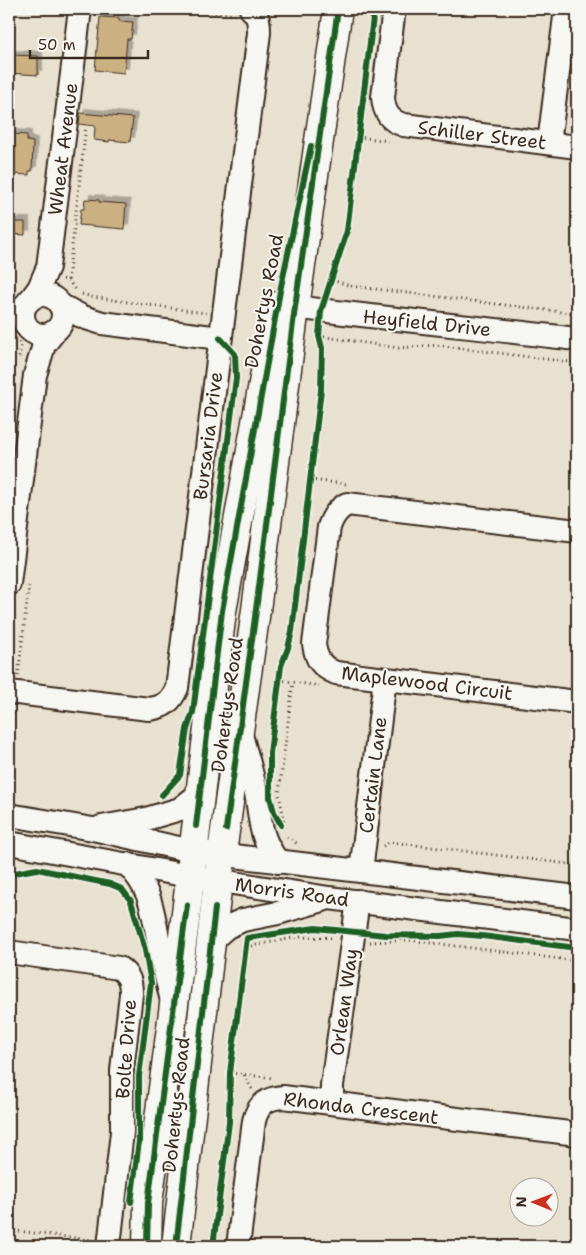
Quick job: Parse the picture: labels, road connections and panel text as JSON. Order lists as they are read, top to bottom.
{
  "streets": {
    "main road": ["Dohertys Road"],
    "street": [
      "Schiller Street",
      "Wheat Avenue",
      "Heyfield Drive",
      "Bursaria Drive",
      "Maplewood Circuit",
      "Certain Lane",
      "Morris Road",
      "Orlean Way",
      "Bolte Drive",
      "Rhonda Crescent"
    ]
  },
  "crossings": [
    ["Dohertys Road", "Heyfield Drive"],
    ["Dohertys Road", "Morris Road"],
    ["Maplewood Circuit", "Certain Lane"],
    ["Certain Lane", "Morris Road"],
    ["Morris Road", "Orlean Way"],
    ["Orlean Way", "Rhonda Crescent"]
  ],
  "scale_bar": "50 m",
  "north": "left"
}
